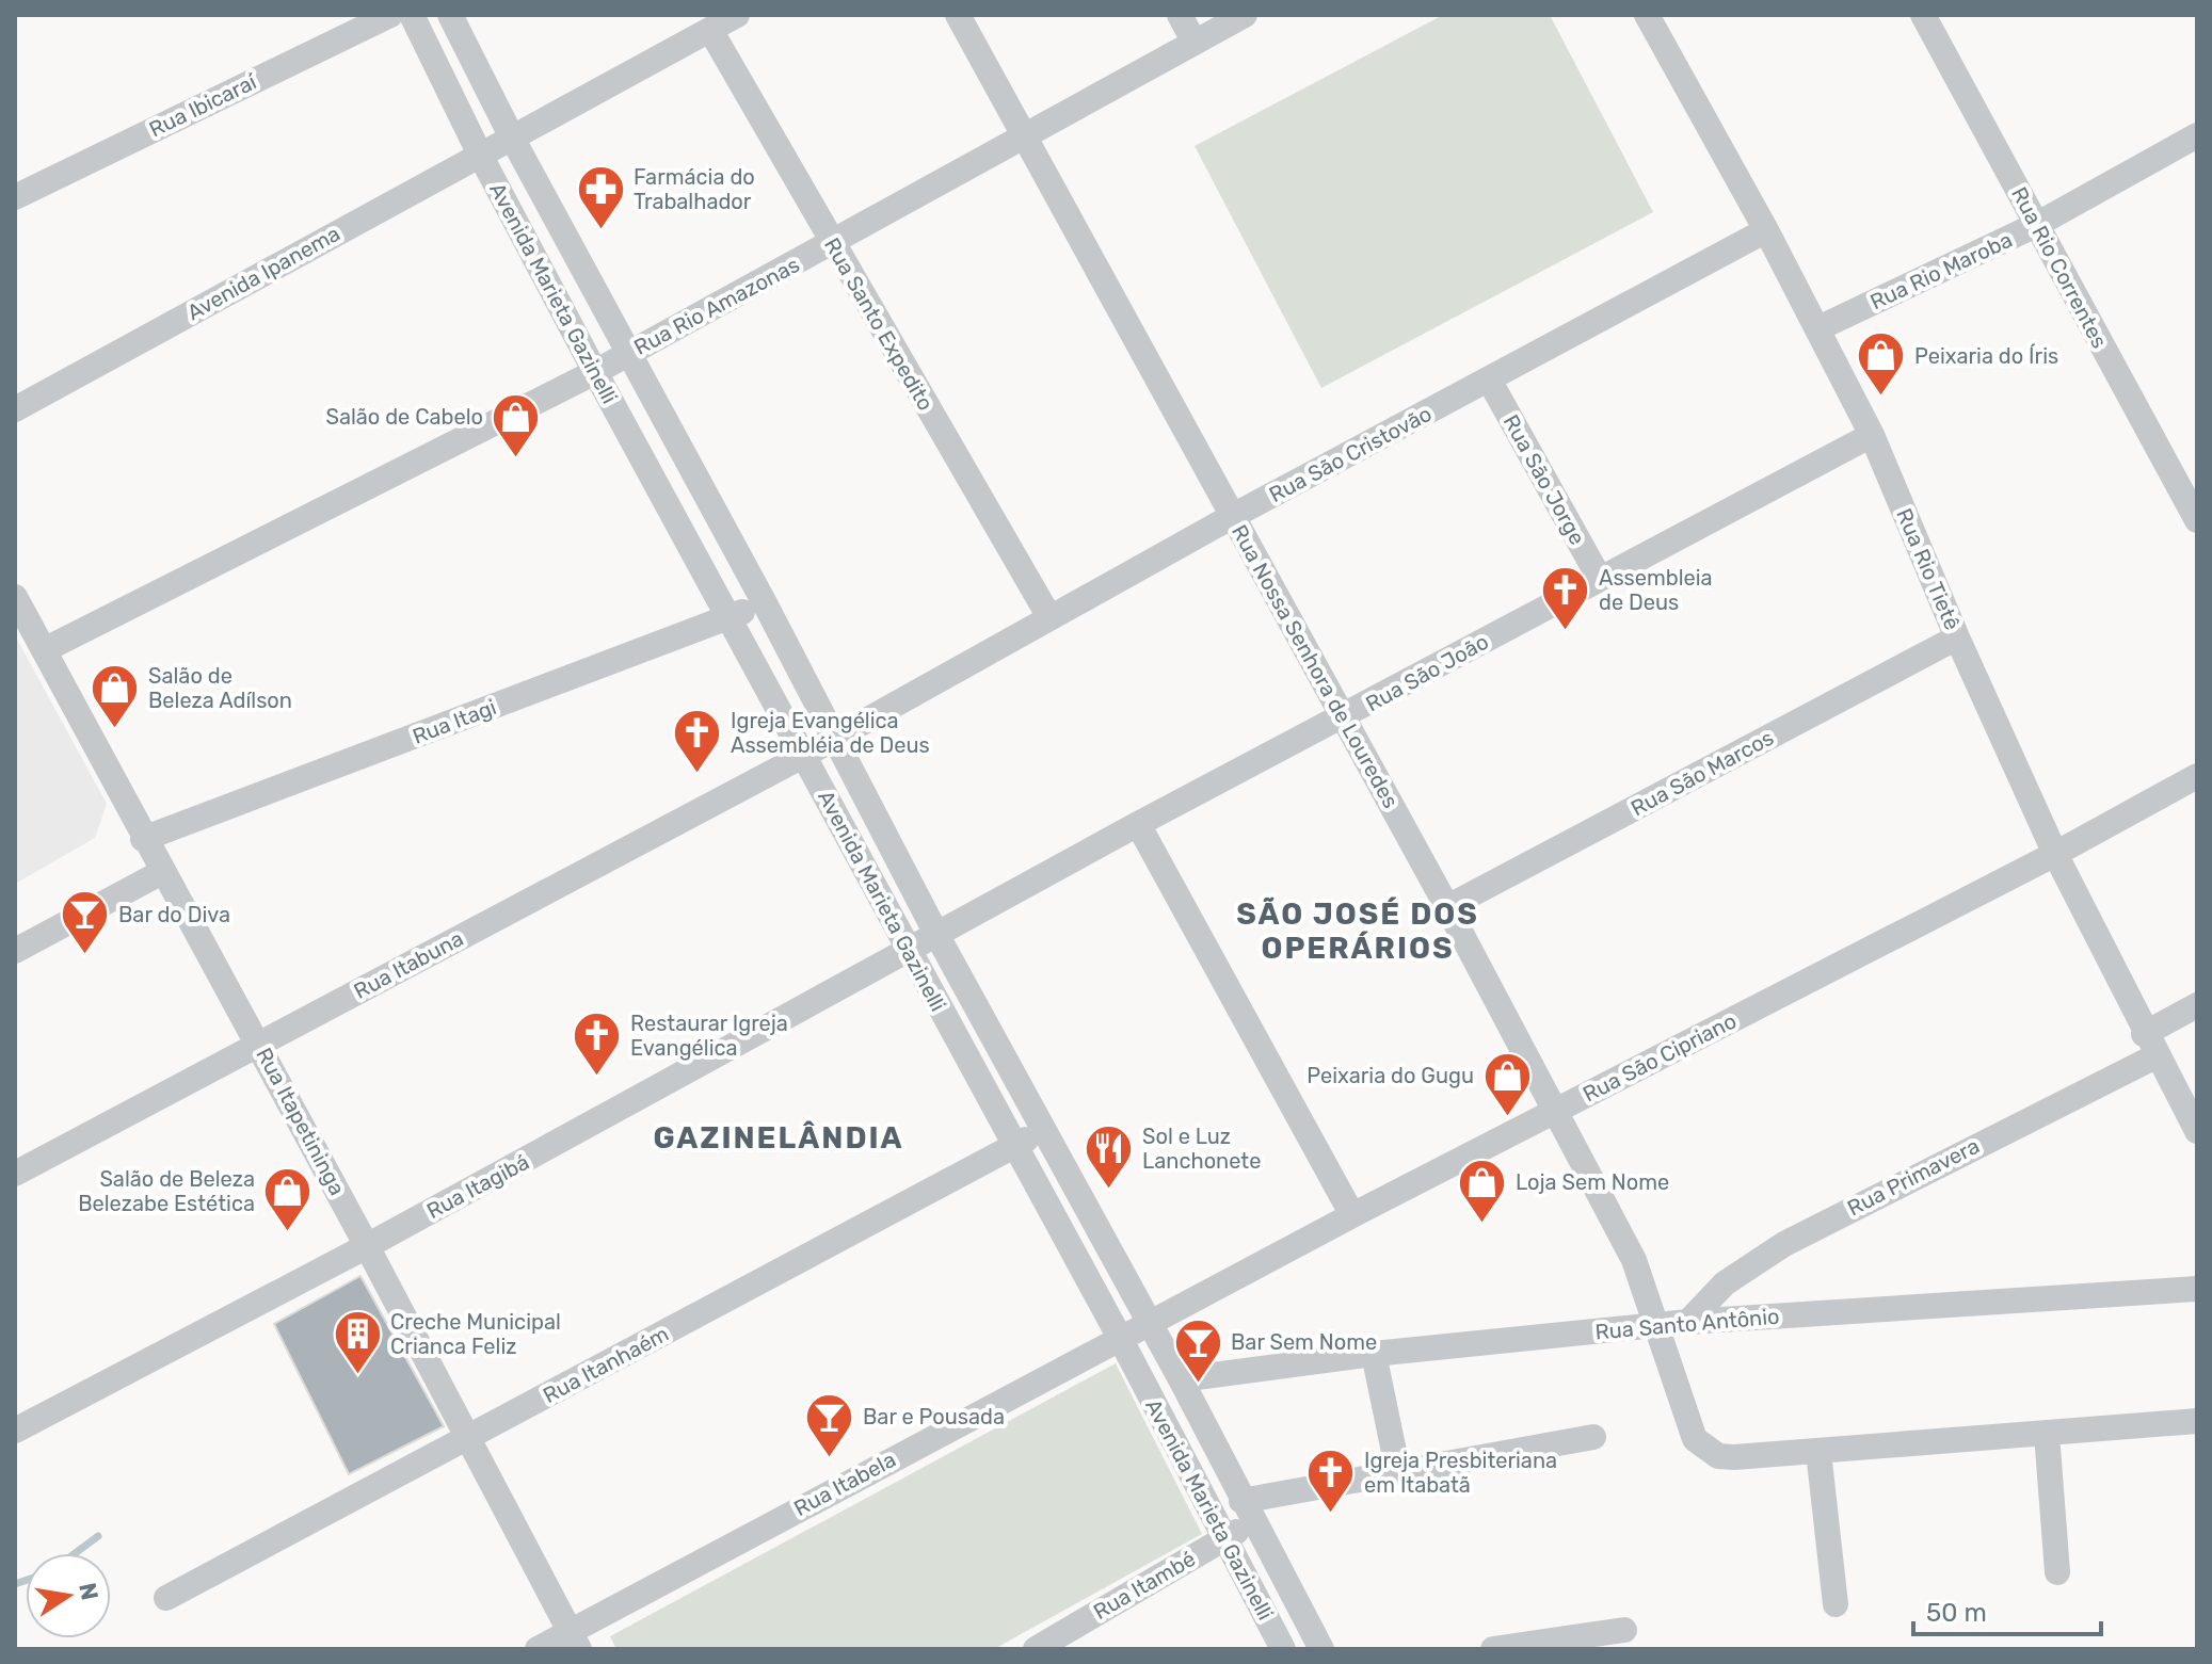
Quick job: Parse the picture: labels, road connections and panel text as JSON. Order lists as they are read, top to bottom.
{
  "streets": {
    "street": [
      "Rua Ibicaraí",
      "Rua Rio Correntes",
      "Rua Rio Maroba",
      "Avenida Ipanema",
      "Avenida Marieta Gazinelli",
      "Rua Rio Amazonas",
      "Rua Santo Expedito",
      "Rua São Cristovão",
      "Rua São Jorge",
      "Rua Rio Tietê",
      "Rua Nossa Senhora de Louredes",
      "Rua São João",
      "Rua Itagi",
      "Rua São Marcos",
      "Rua Itabuna",
      "Rua São Cipriano",
      "Rua Itapetininga",
      "Rua Primavera",
      "Rua Itagibá",
      "Rua Santo Antônio",
      "Rua Itanhaém",
      "Rua Itabela",
      "Rua Itambé"
    ]
  },
  "crossings": [
    ["Rua Rio Correntes", "Rua Rio Maroba"],
    ["Rua Rio Maroba", "Rua Rio Tietê"],
    ["Avenida Ipanema", "Avenida Marieta Gazinelli"],
    ["Avenida Ipanema", "Rua Santo Expedito"],
    ["Avenida Marieta Gazinelli", "Rua Rio Amazonas"],
    ["Avenida Marieta Gazinelli", "Rua São Cristovão"],
    ["Avenida Marieta Gazinelli", "Rua São João"],
    ["Avenida Marieta Gazinelli", "Rua Itagi"],
    ["Avenida Marieta Gazinelli", "Rua Itabuna"],
    ["Avenida Marieta Gazinelli", "Rua São Cipriano"],
    ["Avenida Marieta Gazinelli", "Rua Itagibá"],
    ["Avenida Marieta Gazinelli", "Rua Santo Antônio"],
    ["Avenida Marieta Gazinelli", "Rua Itanhaém"],
    ["Avenida Marieta Gazinelli", "Rua Itabela"],
    ["Avenida Marieta Gazinelli", "Rua Itambé"],
    ["Rua Rio Amazonas", "Rua Santo Expedito"],
    ["Rua Rio Amazonas", "Rua Nossa Senhora de Louredes"],
    ["Rua Rio Amazonas", "Rua Itapetininga"],
    ["Rua Santo Expedito", "Rua São Cristovão"],
    ["Rua São Cristovão", "Rua São Jorge"],
    ["Rua São Cristovão", "Rua Rio Tietê"],
    ["Rua São Cristovão", "Rua Nossa Senhora de Louredes"],
    ["Rua São Cristovão", "Rua Itabuna"],
    ["Rua São Jorge", "Rua São João"],
    ["Rua Rio Tietê", "Rua São João"],
    ["Rua Rio Tietê", "Rua São Marcos"],
    ["Rua Rio Tietê", "Rua São Cipriano"],
    ["Rua Rio Tietê", "Rua Primavera"],
    ["Rua Nossa Senhora de Louredes", "Rua São João"],
    ["Rua Nossa Senhora de Louredes", "Rua São Marcos"],
    ["Rua Nossa Senhora de Louredes", "Rua São Cipriano"],
    ["Rua Nossa Senhora de Louredes", "Rua Santo Antônio"],
    ["Rua São João", "Rua Itagibá"],
    ["Rua Itagi", "Rua Itapetininga"],
    ["Rua Itabuna", "Rua Itapetininga"],
    ["Rua São Cipriano", "Rua Itabela"],
    ["Rua Itapetininga", "Rua Itagibá"],
    ["Rua Itapetininga", "Rua Itanhaém"],
    ["Rua Itapetininga", "Rua Itabela"],
    ["Rua Primavera", "Rua Santo Antônio"]
  ],
  "districts": ["SÃO JOSÉ DOS OPERÁRIOS", "GAZINELÂNDIA"],
  "places": {
    "pharmacy": ["Farmácia do Trabalhador"],
    "shop": [
      "Peixaria do Íris",
      "Salão de Cabelo",
      "Salão de Beleza Adílson",
      "Peixaria do Gugu",
      "Loja Sem Nome",
      "Salão de Beleza Belezabe Estética"
    ],
    "church": [
      "Assembleia de Deus",
      "Igreja Evangélica Assembléia de Deus",
      "Restaurar Igreja Evangélica",
      "Igreja Presbiteriana em Itabatã"
    ],
    "bar": ["Bar do Diva", "Bar Sem Nome", "Bar e Pousada"],
    "restaurant": ["Sol e Luz Lanchonete"],
    "building": ["Creche Municipal Crianca Feliz"]
  },
  "scale_bar": "50 m",
  "north": "right"
}
